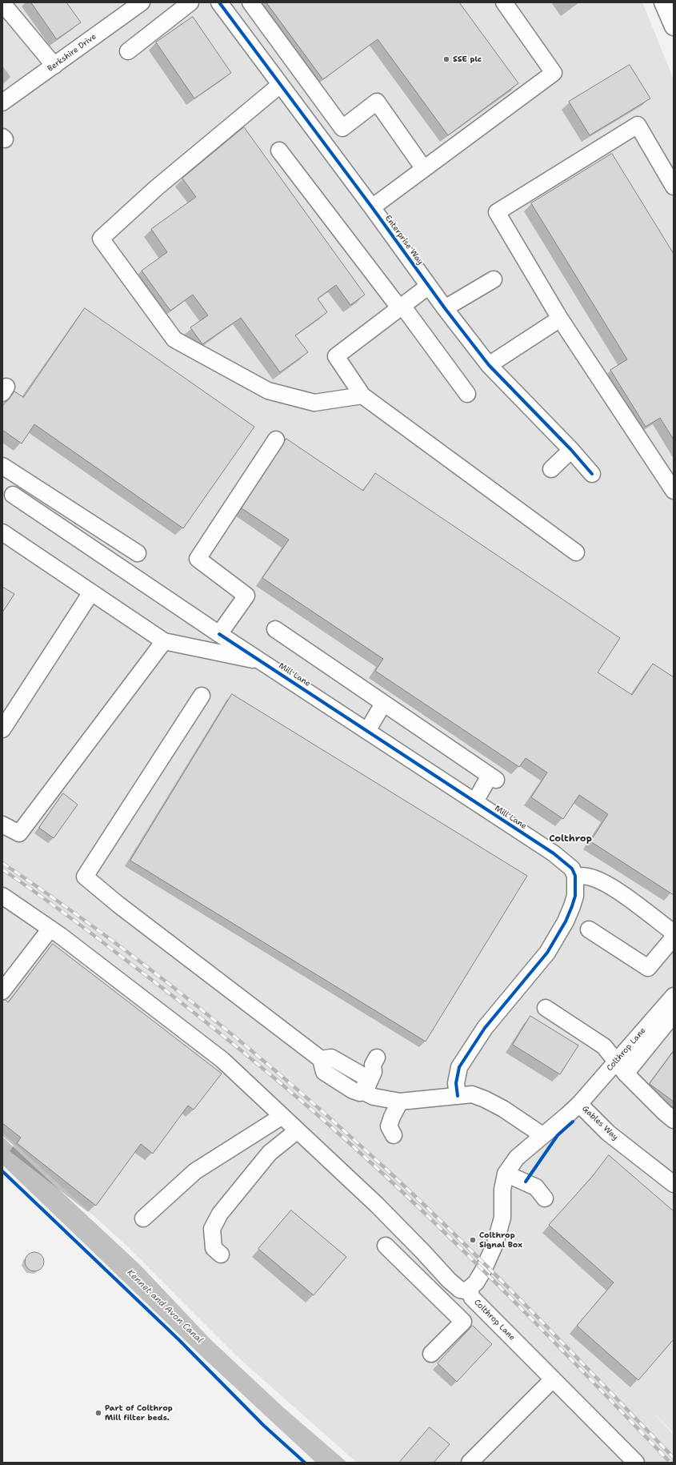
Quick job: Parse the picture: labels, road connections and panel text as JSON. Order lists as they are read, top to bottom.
{
  "streets": {
    "street": [
      "Berkshire Drive",
      "Enterprise Way",
      "Mill Lane",
      "Colthrop Lane",
      "Gables Way"
    ]
  },
  "crossings": [
    ["Colthrop Lane", "Gables Way"]
  ],
  "districts": ["Colthrop"],
  "water": ["Kennet and Avon Canal"],
  "places": ["SSE plc", "Colthrop Signal Box", "Part of Colthrop Mill filter beds."]
}
